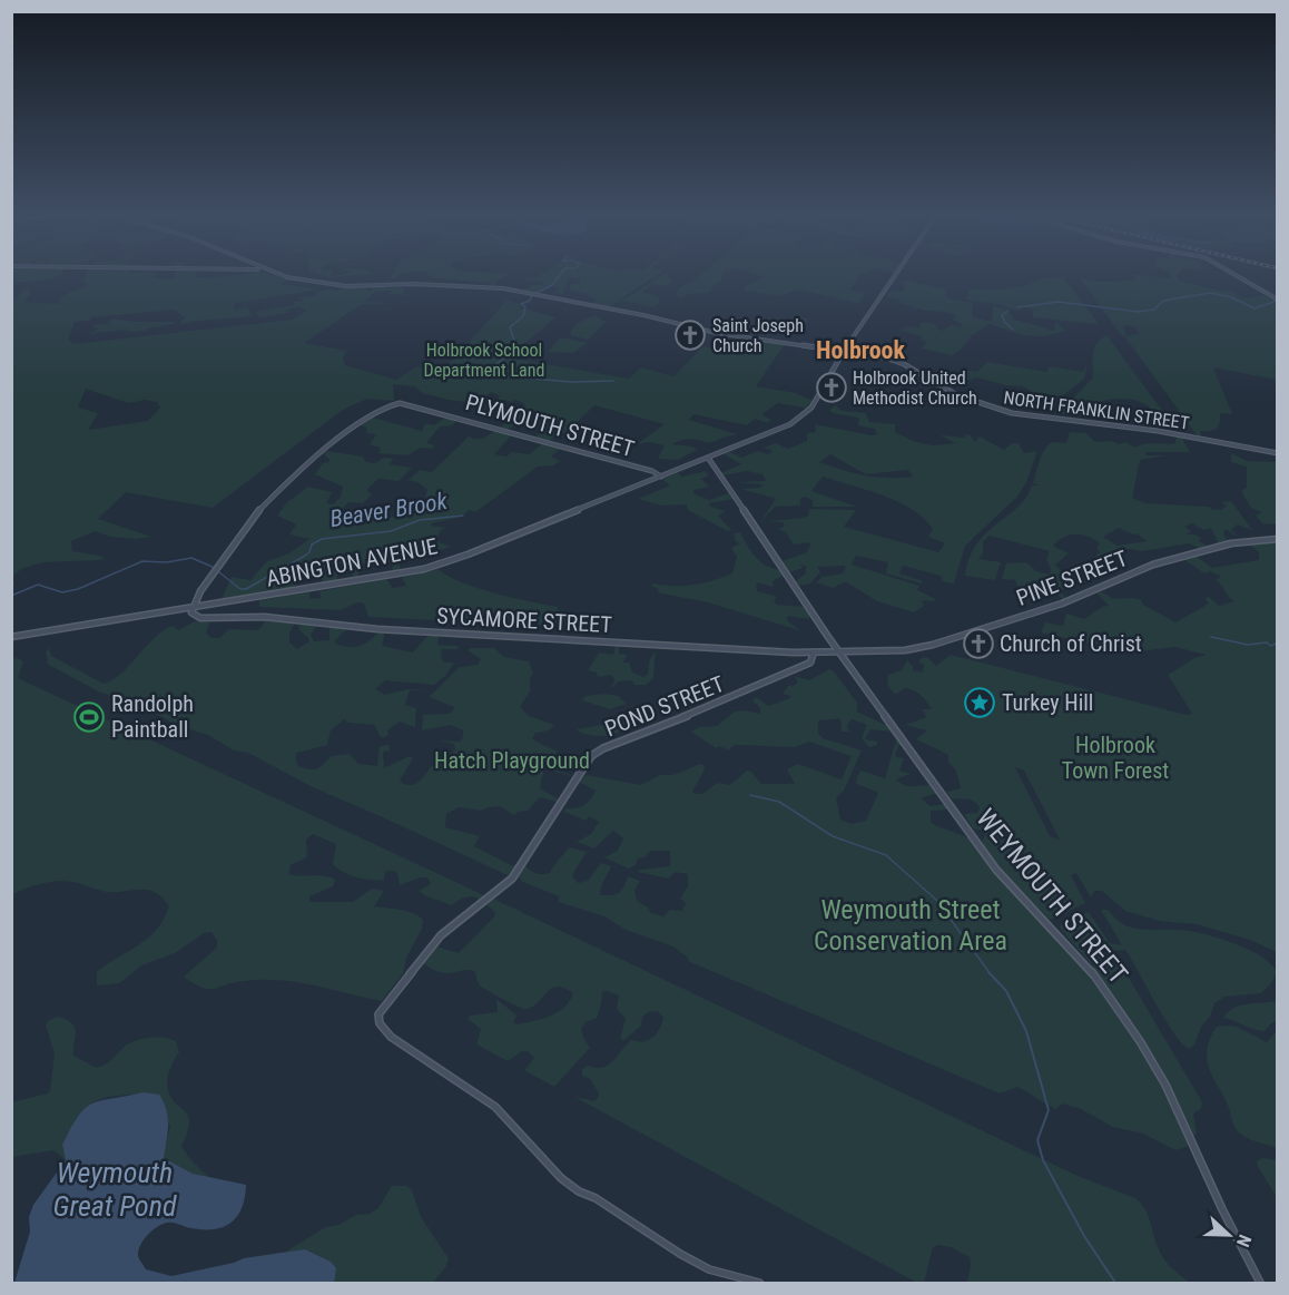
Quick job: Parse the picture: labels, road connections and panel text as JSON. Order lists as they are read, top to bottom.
{
  "streets": {
    "main road": [
      "NORTH FRANKLIN STREET",
      "PLYMOUTH STREET",
      "ABINGTON AVENUE",
      "PINE STREET",
      "SYCAMORE STREET",
      "POND STREET",
      "WEYMOUTH STREET"
    ]
  },
  "crossings": [
    ["PLYMOUTH STREET", "ABINGTON AVENUE"],
    ["PLYMOUTH STREET", "SYCAMORE STREET"],
    ["ABINGTON AVENUE", "SYCAMORE STREET"],
    ["PINE STREET", "SYCAMORE STREET"],
    ["PINE STREET", "WEYMOUTH STREET"],
    ["SYCAMORE STREET", "POND STREET"],
    ["SYCAMORE STREET", "WEYMOUTH STREET"]
  ],
  "districts": ["Holbrook"],
  "water": ["Beaver Brook", "Weymouth Great Pond"],
  "parks": [
    "Holbrook School Department Land",
    "Holbrook Town Forest",
    "Hatch Playground",
    "Weymouth Street Conservation Area"
  ],
  "places": {
    "church": ["Saint Joseph Church", "Holbrook United Methodist Church", "Church of Christ"],
    "place": ["Turkey Hill"],
    "sports": ["Randolph Paintball"]
  },
  "north": "right"
}
